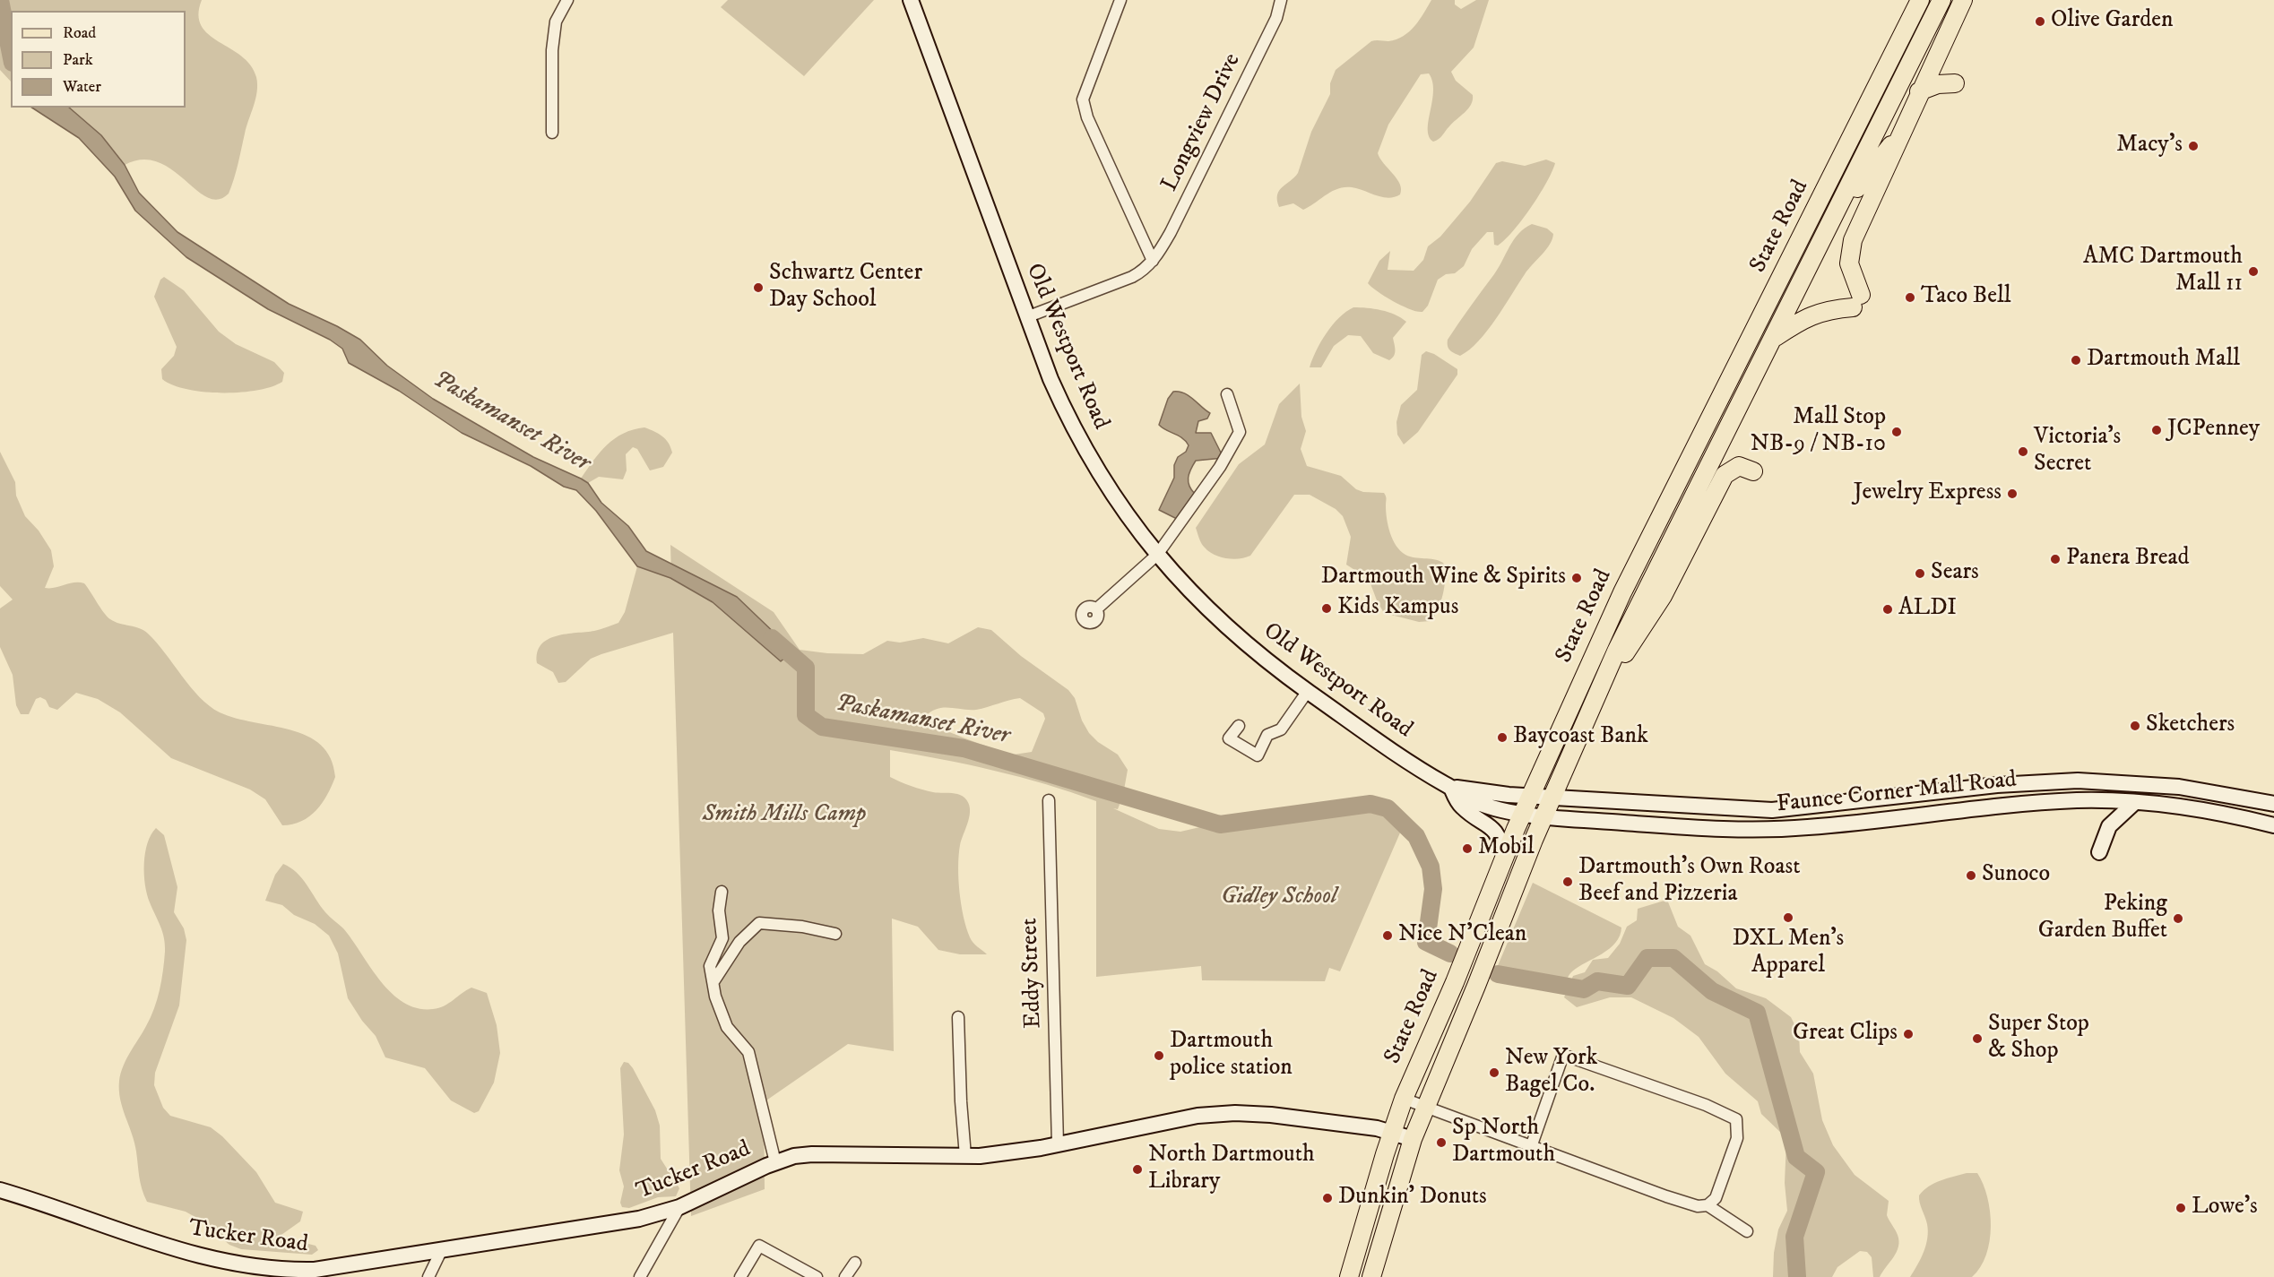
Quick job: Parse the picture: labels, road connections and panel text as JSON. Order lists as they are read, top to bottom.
{
  "streets": {
    "main road": [
      "State Road",
      "Old Westport Road",
      "Faunce Corner Mall Road",
      "Tucker Road"
    ],
    "street": ["Longview Drive", "Eddy Street"]
  },
  "crossings": [
    ["Longview Drive", "Old Westport Road"],
    ["State Road", "Old Westport Road"],
    ["State Road", "Faunce Corner Mall Road"],
    ["State Road", "Tucker Road"],
    ["Old Westport Road", "Faunce Corner Mall Road"],
    ["Eddy Street", "Tucker Road"]
  ],
  "water": ["Paskamanset River"],
  "parks": ["Smith Mills Camp", "Gidley School"],
  "places": [
    "Olive Garden",
    "Macy's",
    "AMC Dartmouth Mall 11",
    "Schwartz Center Day School",
    "Taco Bell",
    "Dartmouth Mall",
    "JCPenney",
    "Mall Stop NB-9 / NB-10",
    "Victoria's Secret",
    "Jewelry Express",
    "Panera Bread",
    "Sears",
    "Dartmouth Wine & Spirits",
    "Kids Kampus",
    "ALDI",
    "Sketchers",
    "Baycoast Bank",
    "Mobil",
    "Sunoco",
    "Dartmouth's Own Roast Beef and Pizzeria",
    "DXL Men's Apparel",
    "Peking Garden Buffet",
    "Nice N'Clean",
    "Great Clips",
    "Super Stop & Shop",
    "Dartmouth police station",
    "New York Bagel Co.",
    "Sp North Dartmouth",
    "North Dartmouth Library",
    "Dunkin' Donuts",
    "Lowe's"
  ],
  "legend": ["Road", "Park", "Water"]
}
